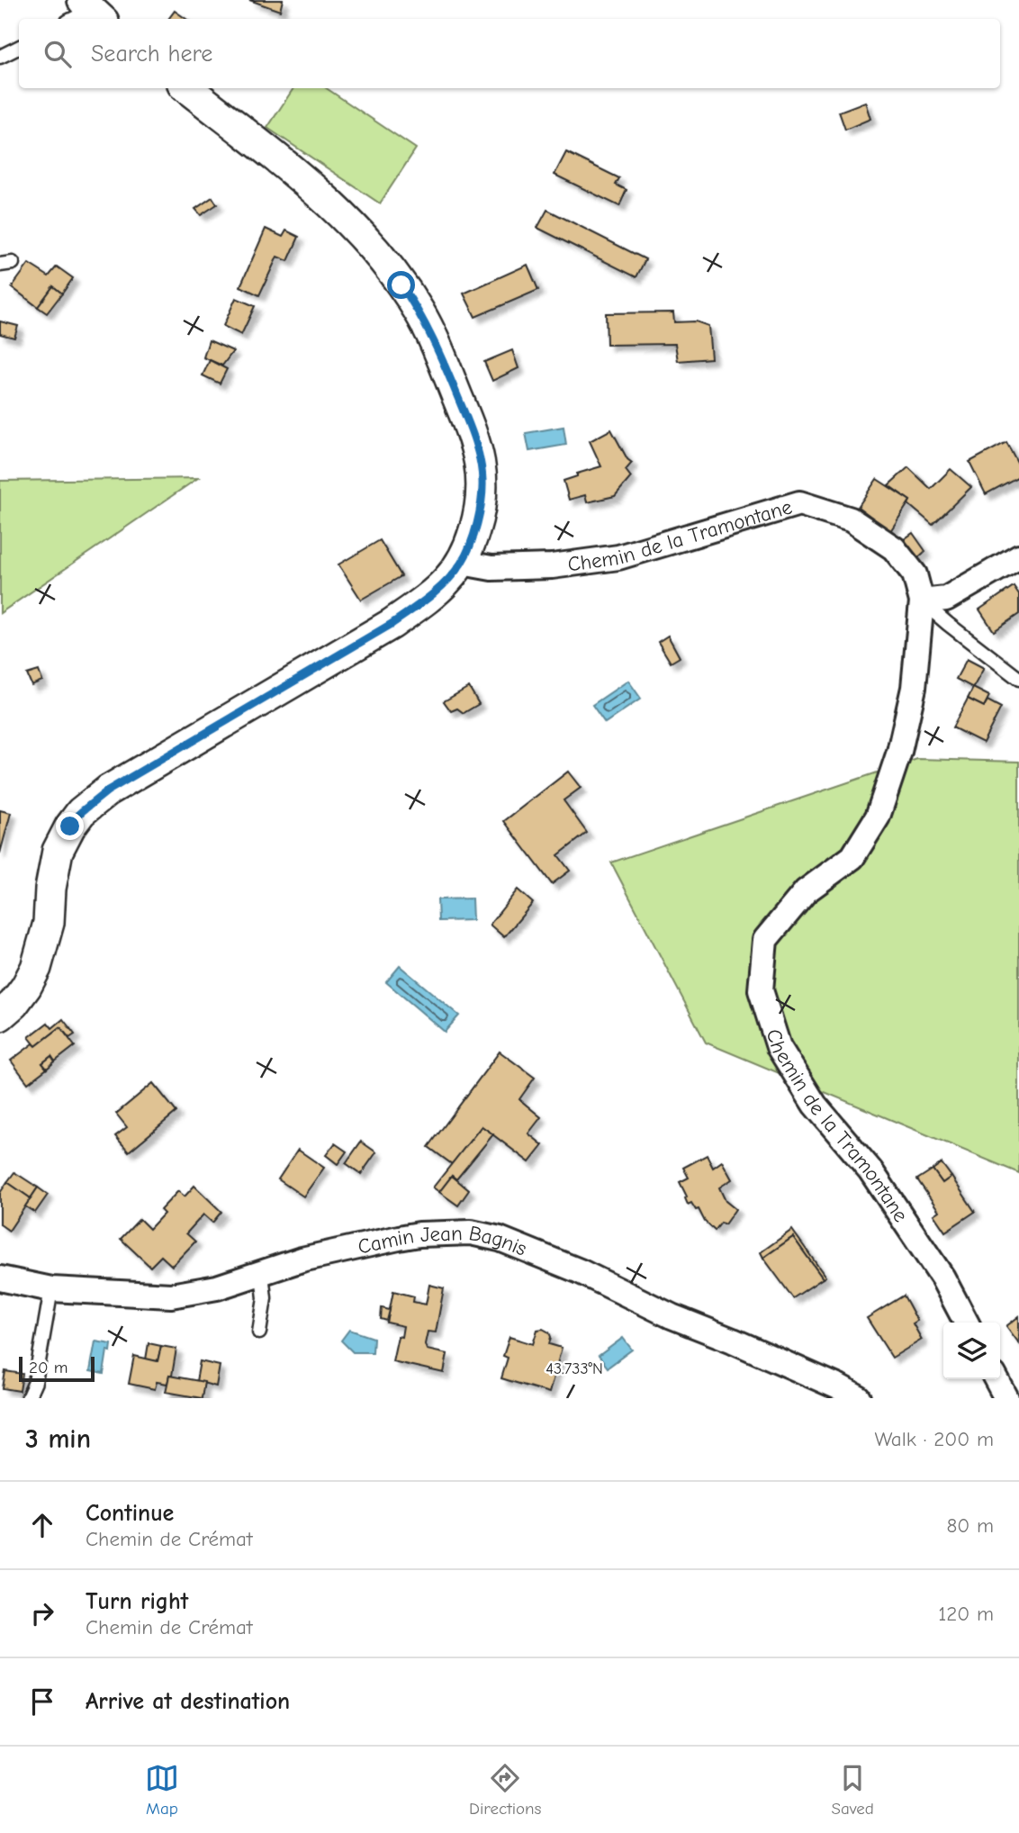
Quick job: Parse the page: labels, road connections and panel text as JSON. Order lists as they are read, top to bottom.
{
  "streets": {
    "street": ["Chemin de la Tramontane", "Camin Jean Bagnis"]
  },
  "scale_bar": "20 m",
  "page": {
    "search": "Search here",
    "scale": "20 m",
    "heading": ["3 min", "Walk · 200 m"],
    "list": [
      ["Continue", "Chemin de Crémat", "80 m"],
      ["Turn right", "Chemin de Crémat", "120 m"],
      "Arrive at destination"
    ],
    "nav": ["Map", "Directions", "Saved"]
  },
  "coordinates": ["43.733°N"]
}
